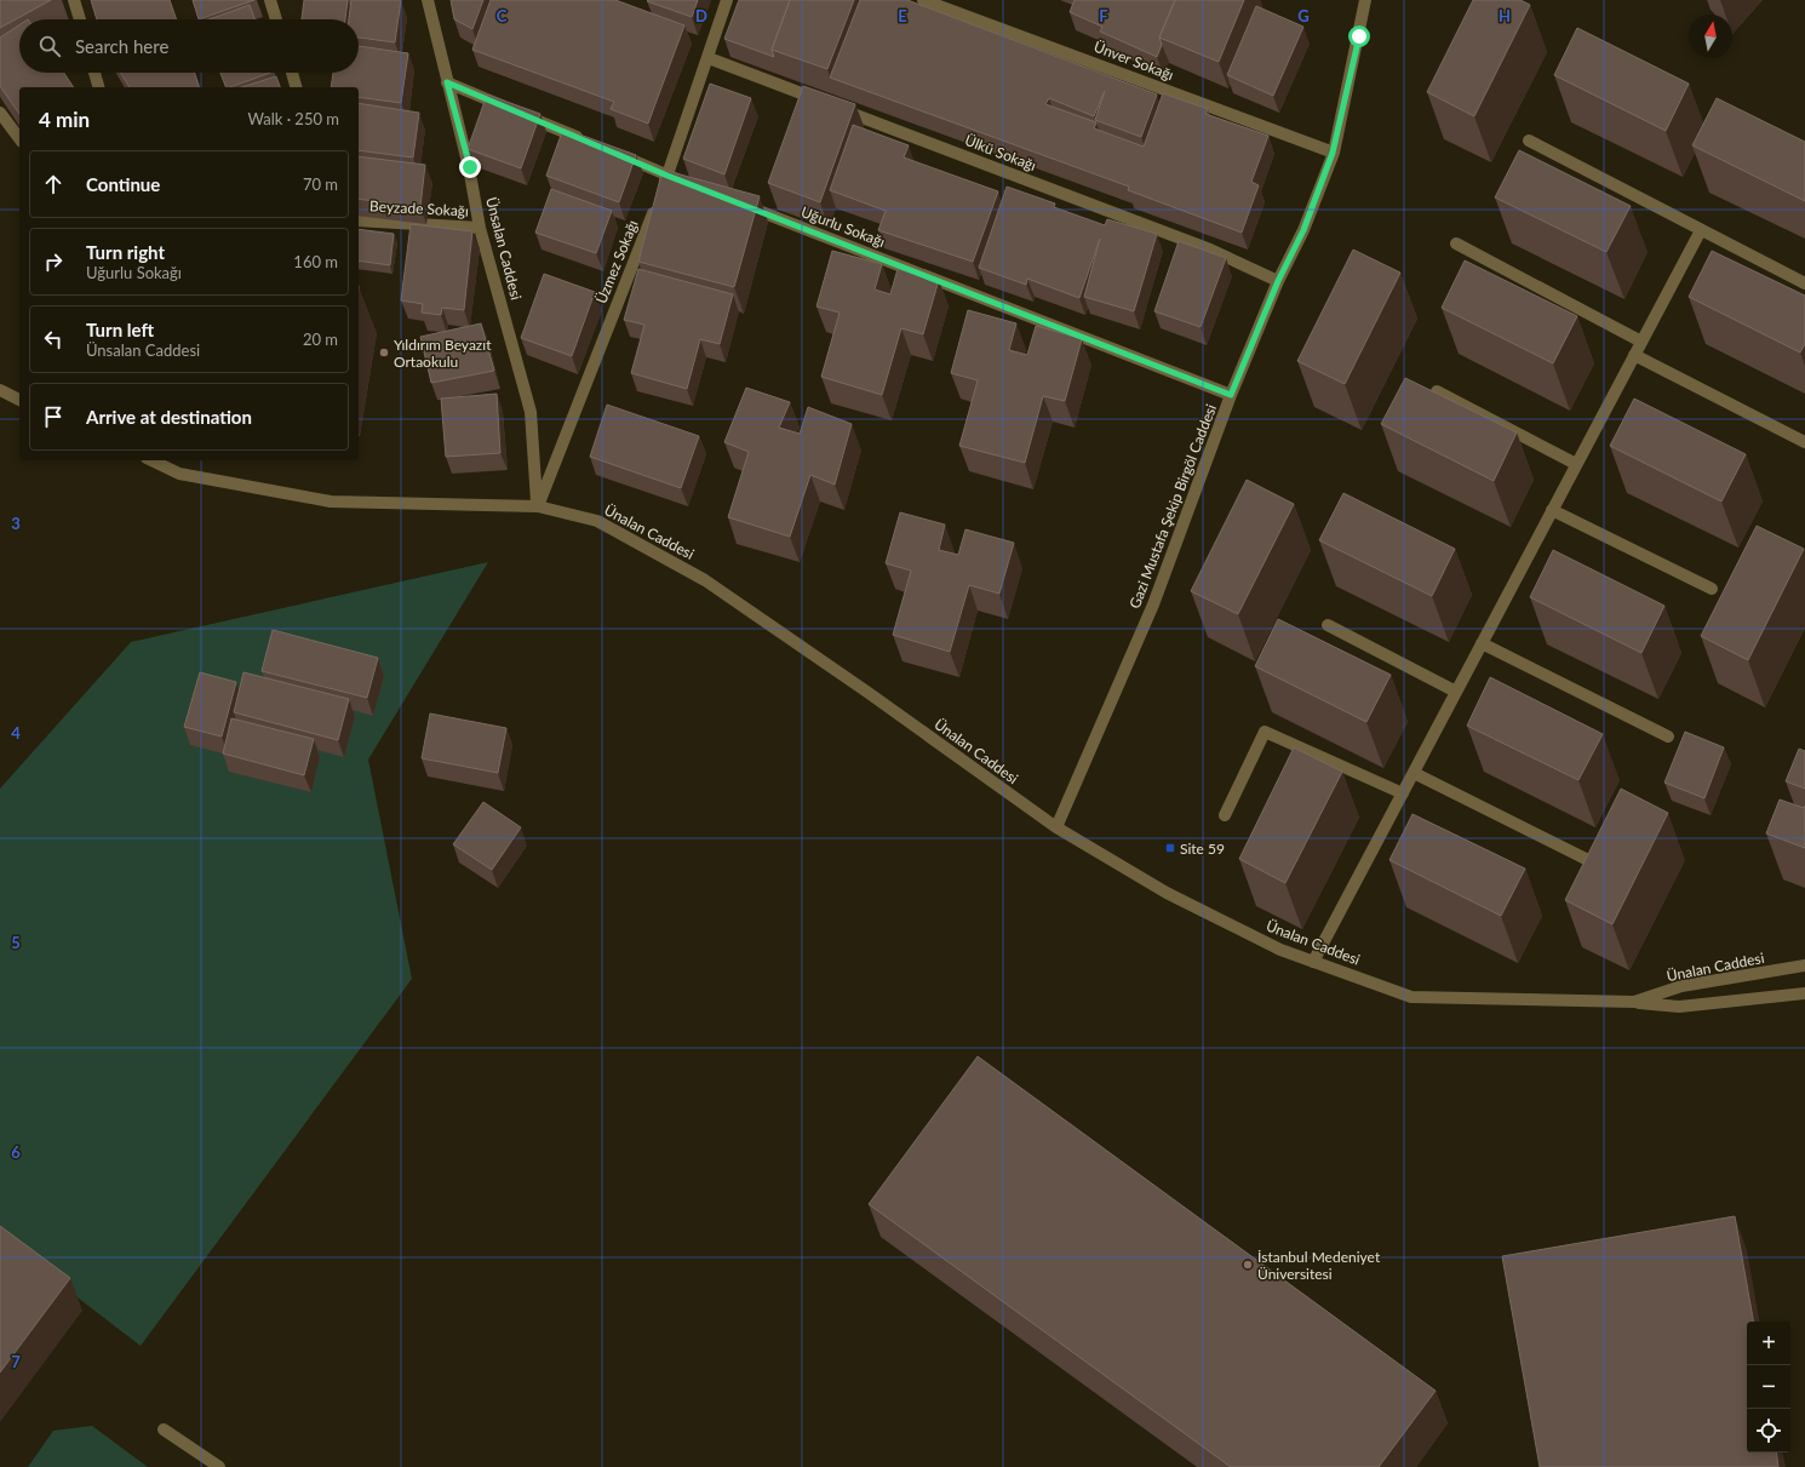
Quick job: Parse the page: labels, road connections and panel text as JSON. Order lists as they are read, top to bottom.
{
  "streets": {
    "street": [
      "Ünver Sokağı",
      "Ülkü Sokağı",
      "Beyzade Sokağı",
      "Uğurlu Sokağı",
      "Ünsalan Caddesi",
      "Üzmez Sokağı",
      "Gazi Mustafa Şekip Birgöl Caddesi",
      "Ünalan Caddesi"
    ]
  },
  "crossings": [
    ["Ünver Sokağı", "Gazi Mustafa Şekip Birgöl Caddesi"],
    ["Ülkü Sokağı", "Üzmez Sokağı"],
    ["Ülkü Sokağı", "Gazi Mustafa Şekip Birgöl Caddesi"],
    ["Beyzade Sokağı", "Ünsalan Caddesi"],
    ["Uğurlu Sokağı", "Gazi Mustafa Şekip Birgöl Caddesi"],
    ["Ünsalan Caddesi", "Üzmez Sokağı"],
    ["Ünsalan Caddesi", "Ünalan Caddesi"],
    ["Üzmez Sokağı", "Ünalan Caddesi"],
    ["Gazi Mustafa Şekip Birgöl Caddesi", "Ünalan Caddesi"]
  ],
  "places": {
    "other": ["Yıldırım Beyazıt Ortaokulu", "İstanbul Medeniyet Üniversitesi"],
    "transit": ["Site 59"]
  },
  "north": "top",
  "page": {
    "search": "Search here",
    "heading": ["4 min", "Walk · 250 m"],
    "list": [
      ["Continue", "70 m"],
      ["Turn right", "Uğurlu Sokağı", "160 m"],
      ["Turn left", "Ünsalan Caddesi", "20 m"],
      "Arrive at destination"
    ],
    "map_buttons": ["+", "−"]
  },
  "grid": {
    "columns": [
      "C",
      "D",
      "E",
      "F",
      "G",
      "H"
    ],
    "rows": [
      "3",
      "4",
      "5",
      "6",
      "7"
    ]
  }
}
